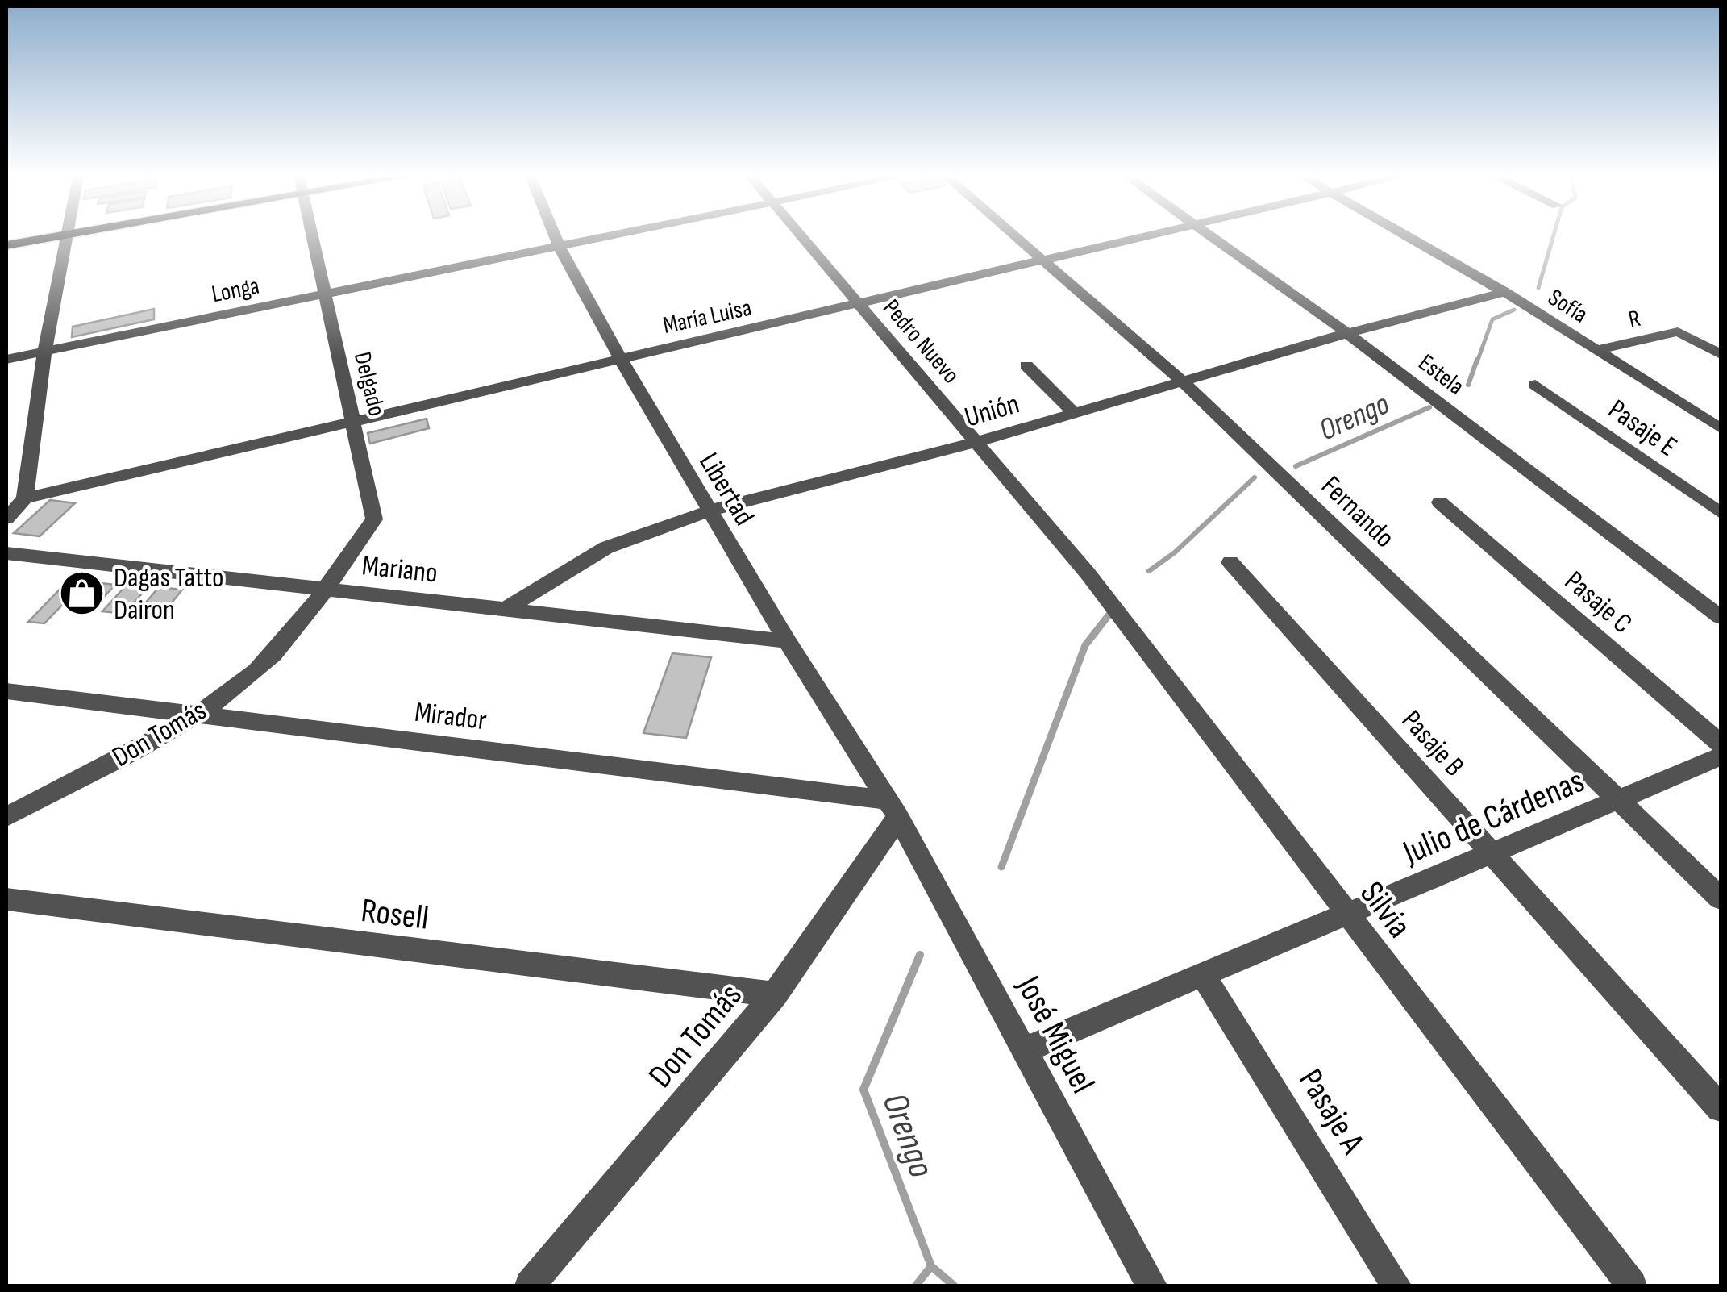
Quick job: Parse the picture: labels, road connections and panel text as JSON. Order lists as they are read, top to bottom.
{
  "streets": {
    "street": [
      "Longa",
      "Sofía",
      "María Luisa",
      "R",
      "Pedro Nuevo",
      "Estela",
      "Delgado",
      "Unión",
      "Pasaje E",
      "Libertad",
      "Fernando",
      "Mariano",
      "Pasaje C",
      "Mirador",
      "Don Tomás",
      "Pasaje B",
      "Julio de Cárdenas",
      "Silvia",
      "Rosell",
      "José Miguel",
      "Pasaje A"
    ]
  },
  "crossings": [
    ["Longa", "Delgado"],
    ["Longa", "Libertad"],
    ["Sofía", "R"],
    ["Sofía", "Unión"],
    ["María Luisa", "Pedro Nuevo"],
    ["María Luisa", "Delgado"],
    ["María Luisa", "Libertad"],
    ["María Luisa", "Fernando"],
    ["Pedro Nuevo", "Unión"],
    ["Pedro Nuevo", "Silvia"],
    ["Estela", "Unión"],
    ["Delgado", "Mariano"],
    ["Delgado", "Don Tomás"],
    ["Unión", "Libertad"],
    ["Unión", "Fernando"],
    ["Unión", "Mariano"],
    ["Libertad", "Mariano"],
    ["Libertad", "Mirador"],
    ["Libertad", "Don Tomás"],
    ["Libertad", "José Miguel"],
    ["Fernando", "Julio de Cárdenas"],
    ["Mariano", "Don Tomás"],
    ["Mirador", "Don Tomás"],
    ["Mirador", "José Miguel"],
    ["Don Tomás", "Rosell"],
    ["Don Tomás", "José Miguel"],
    ["Pasaje B", "Julio de Cárdenas"],
    ["Julio de Cárdenas", "Silvia"],
    ["Julio de Cárdenas", "José Miguel"],
    ["Julio de Cárdenas", "Pasaje A"]
  ],
  "water": ["Orengo"],
  "places": {
    "shop": ["Dagas Tatto Dairon"]
  }
}
